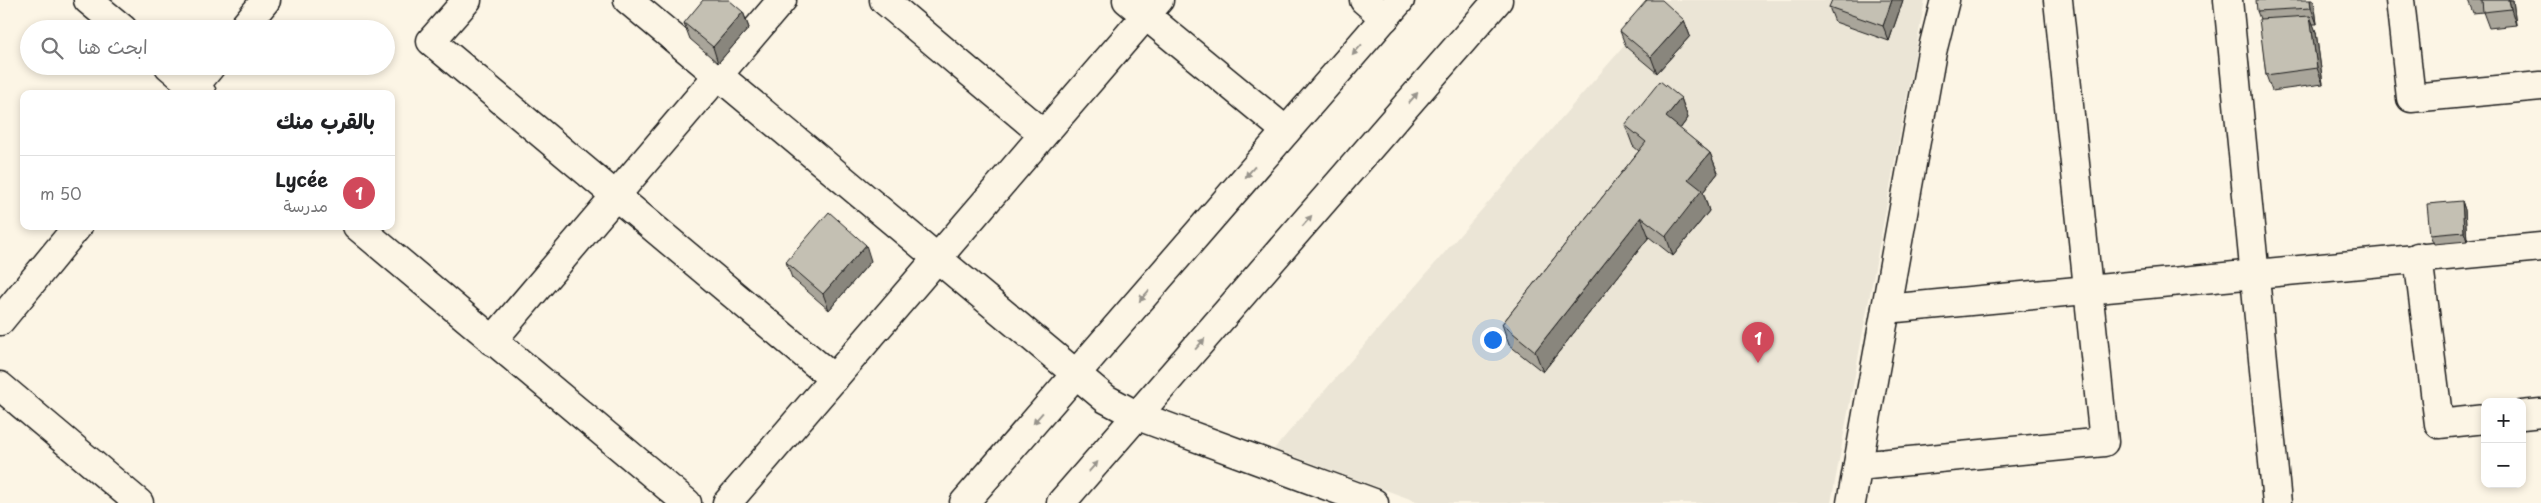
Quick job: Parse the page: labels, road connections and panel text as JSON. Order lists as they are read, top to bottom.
{
  "page": {
    "search": "ابحث هنا",
    "heading": "بالقرب منك",
    "list": [
      {
        "mark": "1",
        "name": "Lycée",
        "note": "مدرسة",
        "value": "50 m"
      }
    ],
    "pins": "1",
    "map_buttons": ["+", "−"]
  }
}
